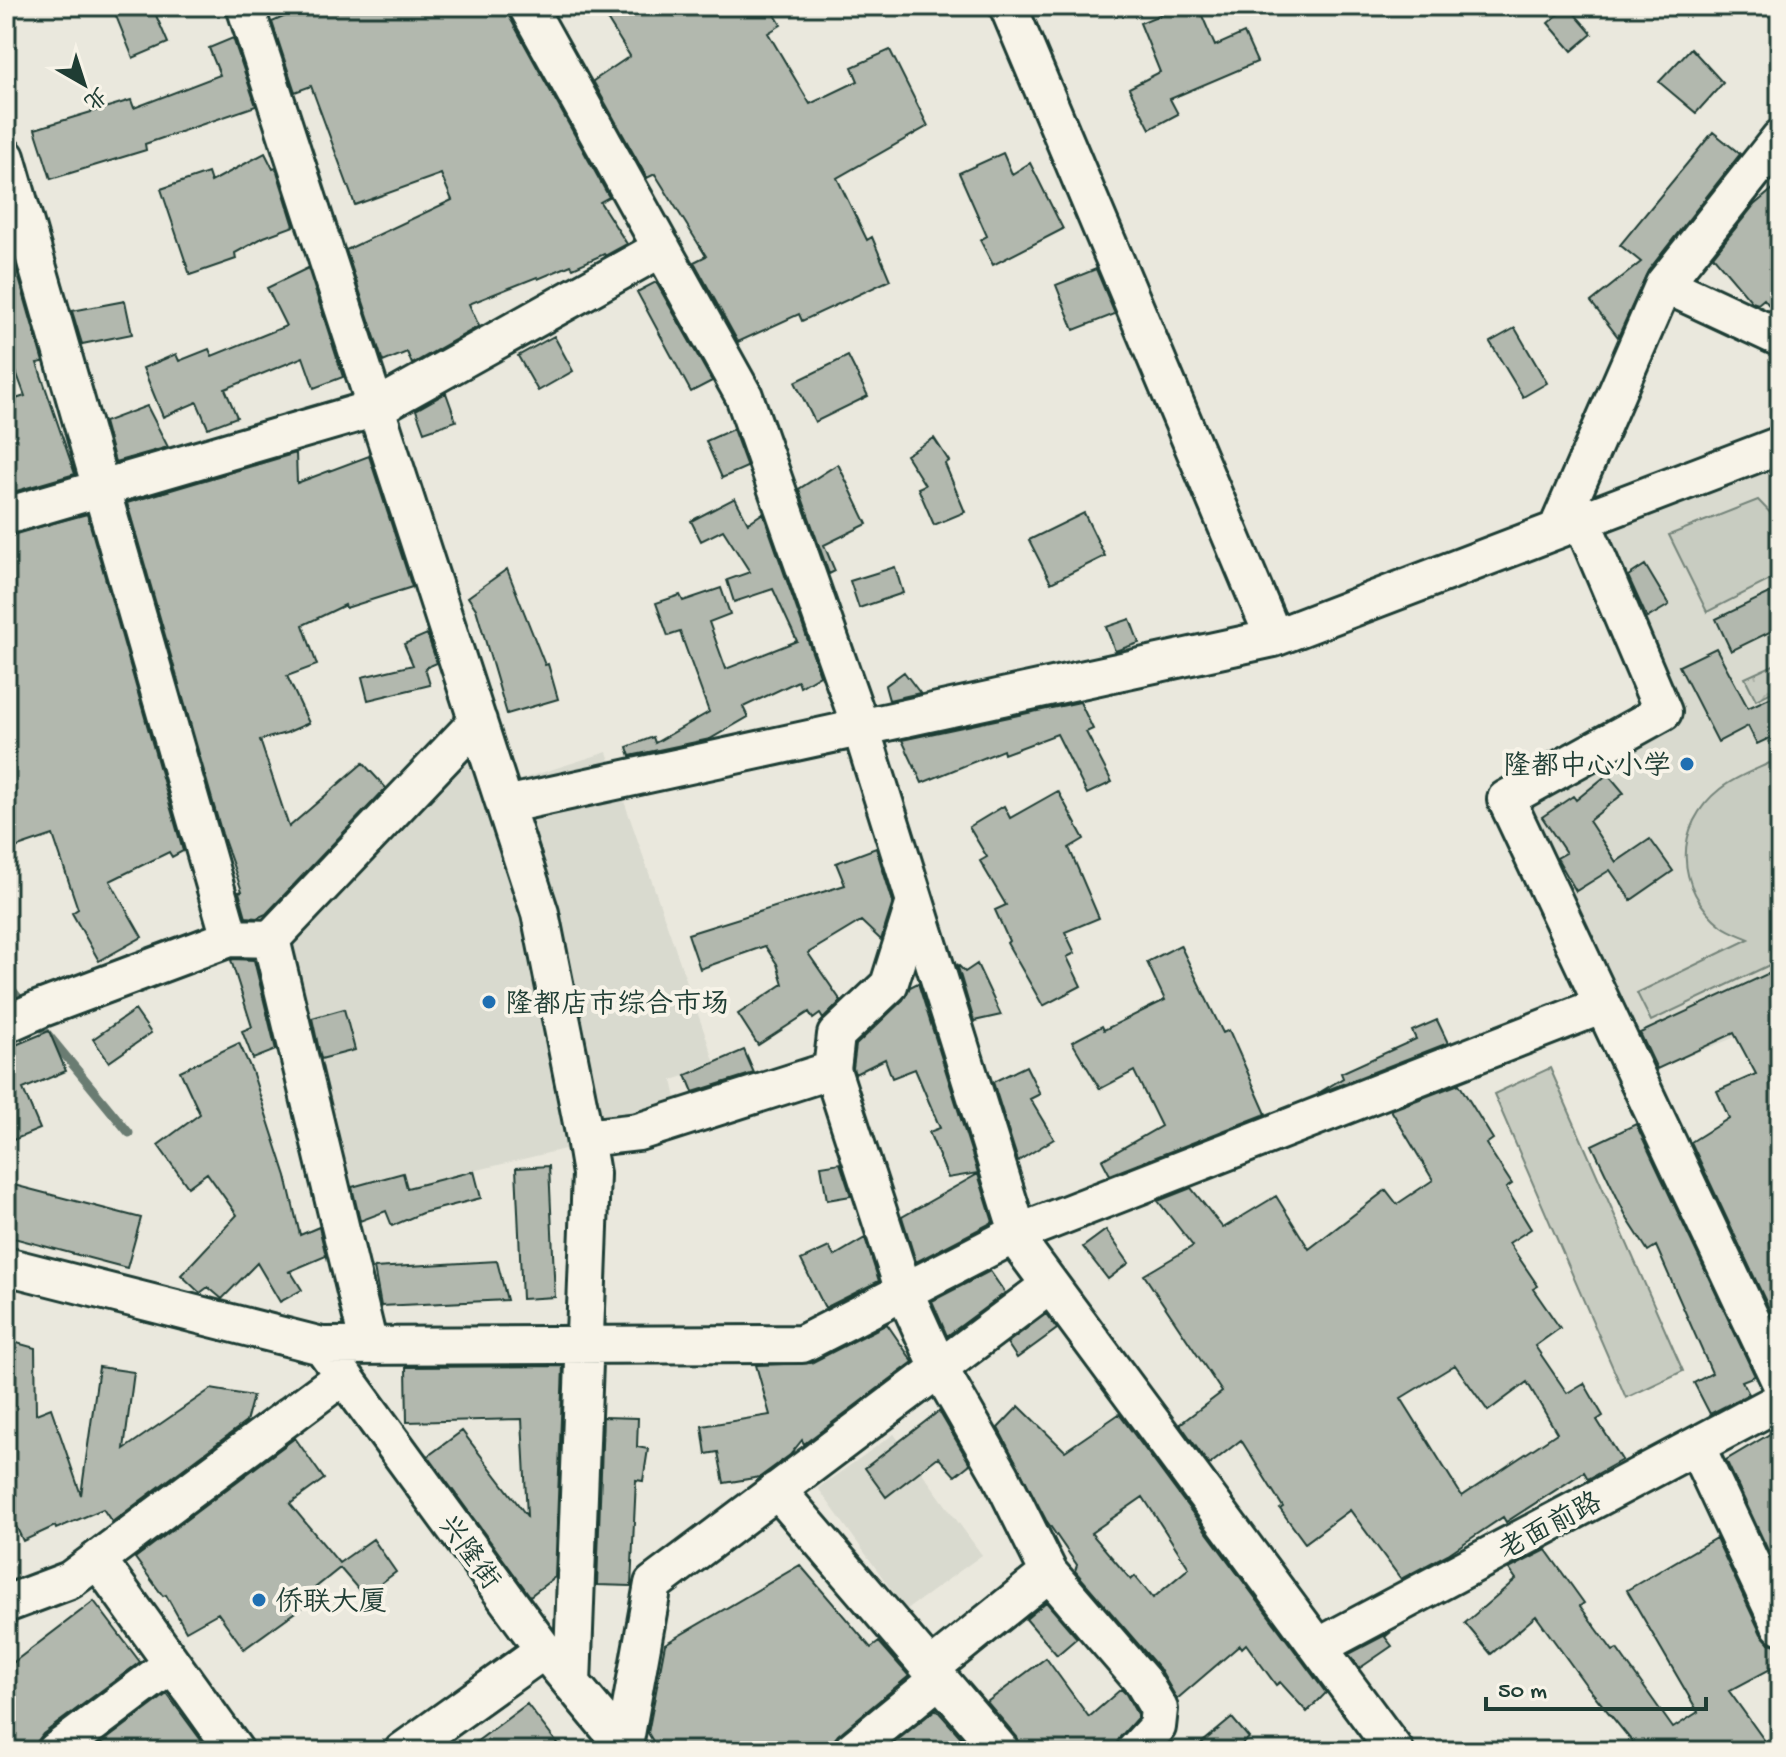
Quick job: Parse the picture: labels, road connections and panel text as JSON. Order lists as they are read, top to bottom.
{
  "streets": {
    "street": ["老面前路", "兴隆街"]
  },
  "places": ["隆都中心小学", "隆都店市综合市场", "侨联大厦"],
  "scale_bar": "50 m",
  "north": "bottom right"
}
